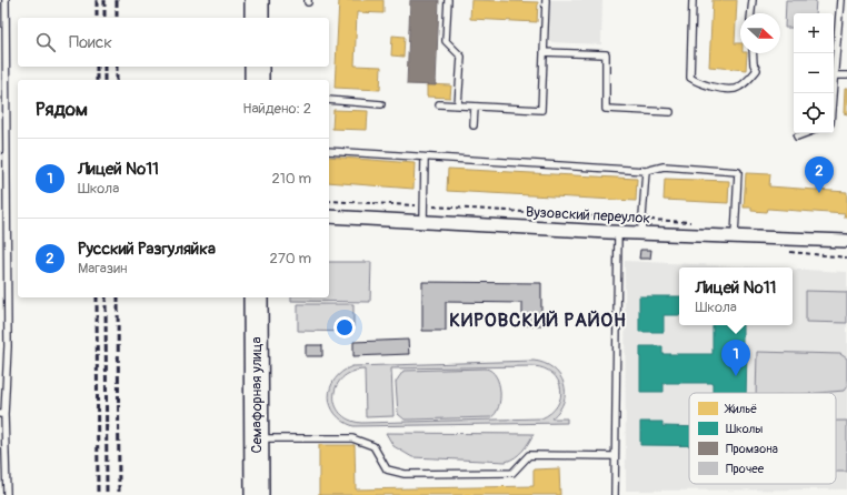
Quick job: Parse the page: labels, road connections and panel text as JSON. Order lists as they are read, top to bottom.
{
  "streets": {
    "highway": ["Семафорная улица"],
    "street": ["Вузовский переулок"]
  },
  "districts": ["КИРОВСКИЙ РАЙОН"],
  "legend": [
    "Жильё",
    "Школы",
    "Промзона",
    "Прочее"
  ],
  "north": "right",
  "page": {
    "map_buttons": ["+", "−"],
    "search": "Поиск",
    "heading": ["Рядом", "Найдено: 2"],
    "list": [
      {
        "mark": "1",
        "name": "Лицей №11",
        "note": "Школа",
        "value": "210 m"
      },
      {
        "mark": "2",
        "name": "Русский Разгуляйка",
        "note": "Магазин",
        "value": "270 m"
      }
    ],
    "pins": ["2", "1"],
    "popup": ["Лицей №11", "Школа"]
  }
}
